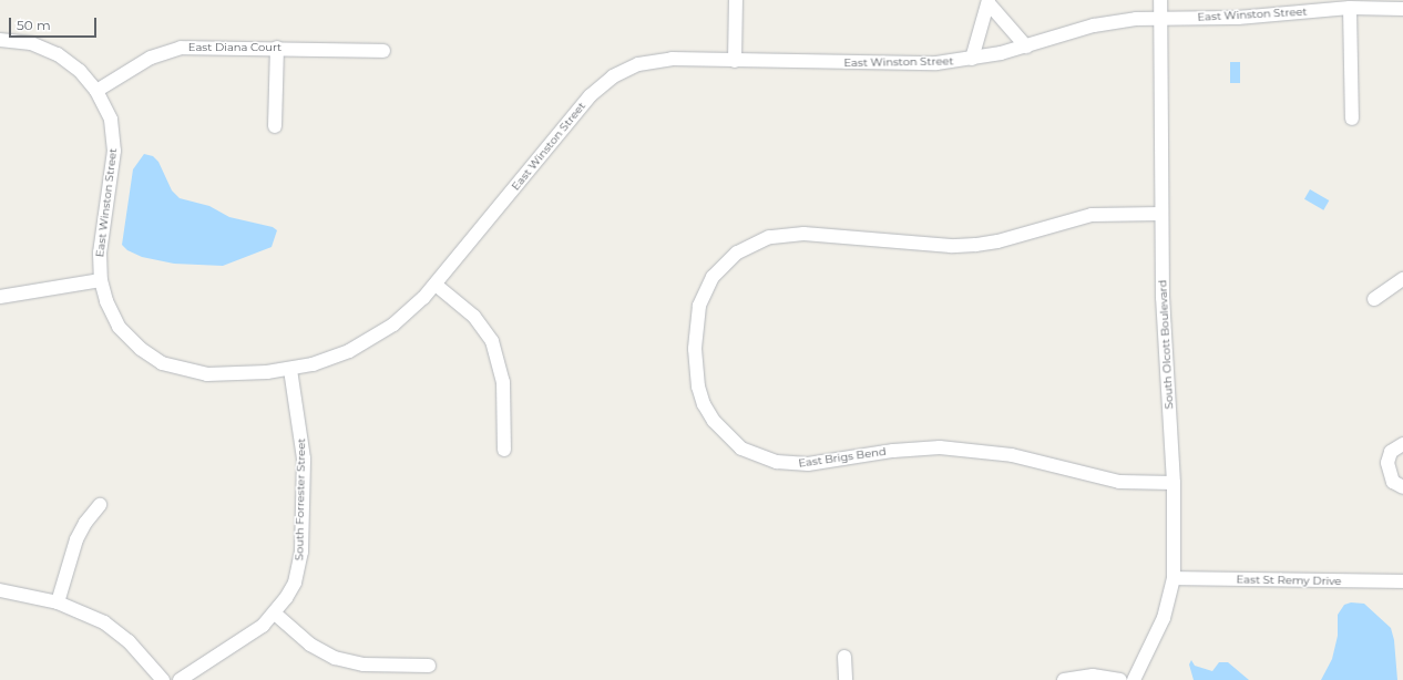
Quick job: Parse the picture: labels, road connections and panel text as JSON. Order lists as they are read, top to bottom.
{
  "streets": {
    "street": [
      "East Winston Street",
      "East Diana Court",
      "South Olcott Boulevard",
      "East Brigs Bend",
      "South Forrester Street",
      "East St Remy Drive"
    ]
  },
  "crossings": [
    ["East Winston Street", "East Diana Court"],
    ["East Winston Street", "South Olcott Boulevard"],
    ["East Winston Street", "South Forrester Street"],
    ["South Olcott Boulevard", "East Brigs Bend"],
    ["South Olcott Boulevard", "East St Remy Drive"]
  ],
  "scale_bar": "50 m"
}
